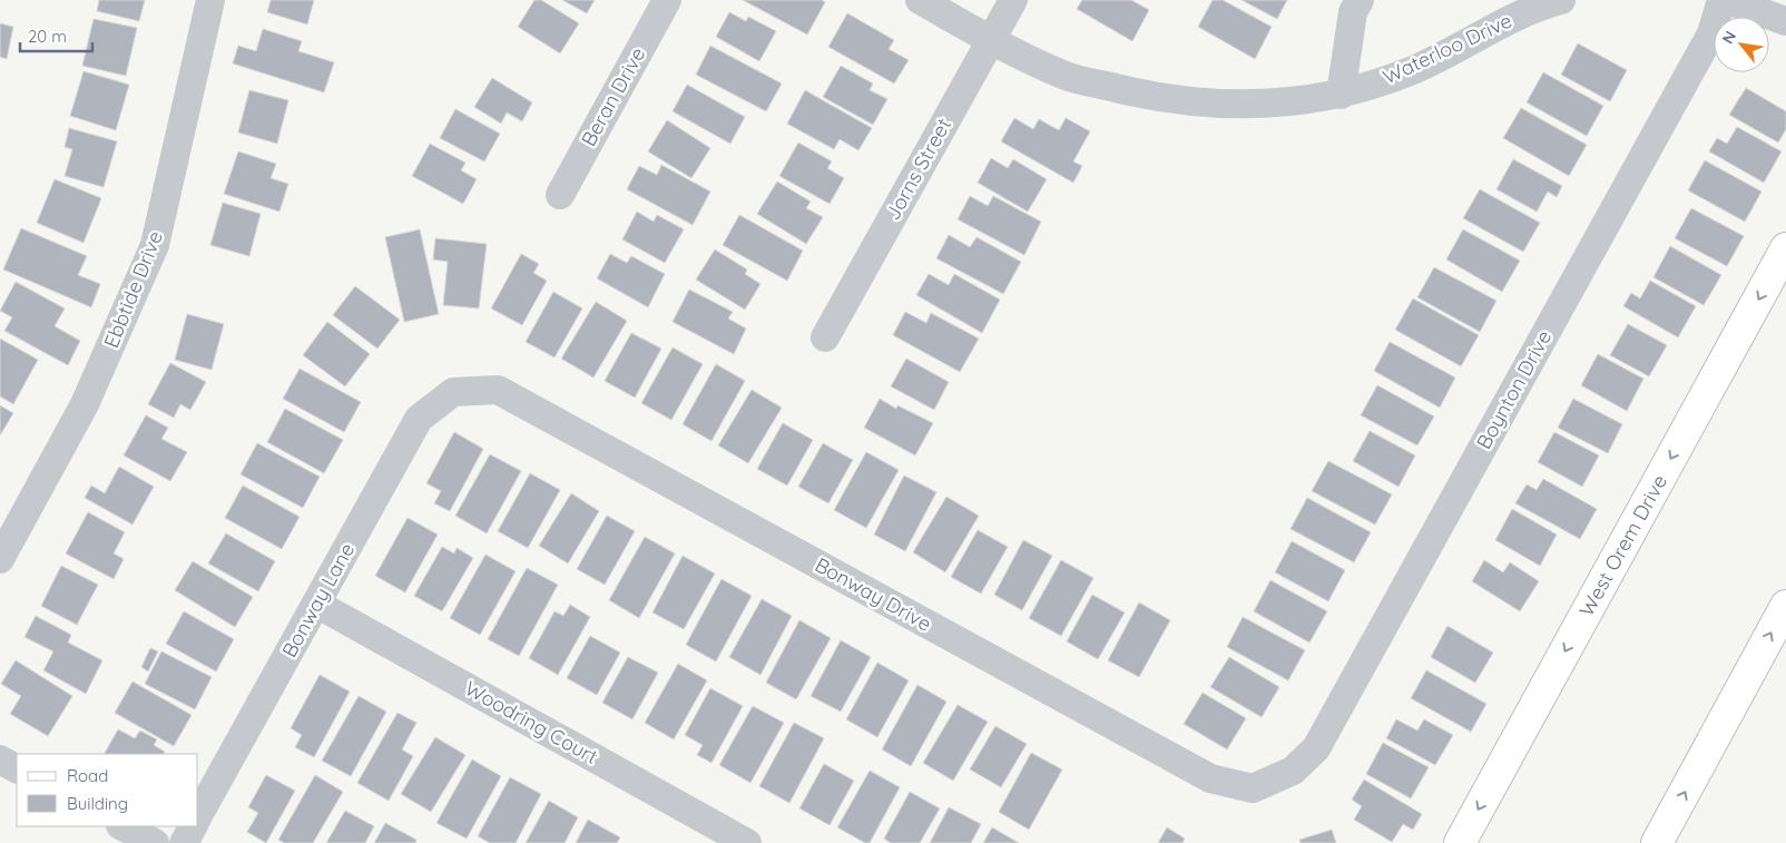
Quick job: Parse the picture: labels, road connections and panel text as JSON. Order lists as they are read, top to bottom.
{
  "streets": {
    "main road": ["West Orem Drive"],
    "street": [
      "Waterloo Drive",
      "Beran Drive",
      "Jorns Street",
      "Ebbtide Drive",
      "Boynton Drive",
      "Bonway Drive",
      "Bonway Lane",
      "Woodring Court"
    ]
  },
  "crossings": [
    ["Waterloo Drive", "Jorns Street"],
    ["Boynton Drive", "Bonway Drive"],
    ["Bonway Drive", "Bonway Lane"],
    ["Bonway Lane", "Woodring Court"]
  ],
  "legend": ["Road", "Building"],
  "scale_bar": "20 m",
  "north": "top left"
}
